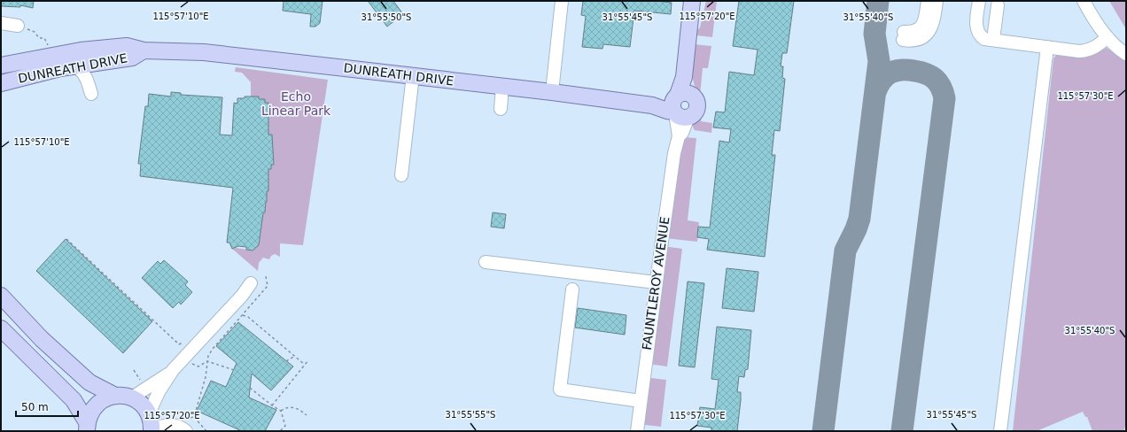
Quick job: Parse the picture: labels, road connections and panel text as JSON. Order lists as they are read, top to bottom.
{
  "streets": {
    "main road": ["DUNREATH DRIVE"],
    "street": ["FAUNTLEROY AVENUE"]
  },
  "crossings": [
    ["DUNREATH DRIVE", "FAUNTLEROY AVENUE"]
  ],
  "parks": ["Echo Linear Park"],
  "scale_bar": "50 m",
  "coordinates": [
    "115°57'10\"E",
    "115°57'20\"E",
    "31°55'50\"S",
    "31°55'45\"S",
    "31°55'40\"S",
    "115°57'30\"E",
    "31°55'55\"S"
  ]
}
